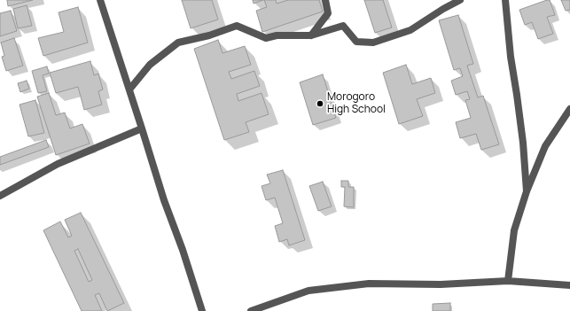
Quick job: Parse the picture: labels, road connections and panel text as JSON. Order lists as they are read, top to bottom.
{
  "places": ["Morogoro High School"]
}
